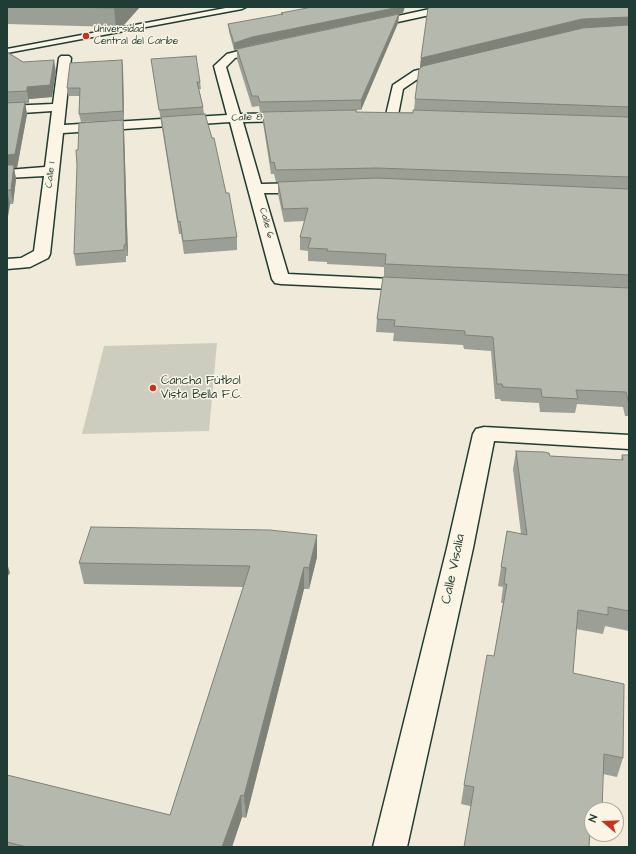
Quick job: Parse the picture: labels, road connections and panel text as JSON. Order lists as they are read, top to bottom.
{
  "streets": {
    "street": [
      "Calle 8",
      "Calle 1",
      "Calle 6",
      "Calle Visalia"
    ]
  },
  "crossings": [
    ["Calle 8", "Calle 1"],
    ["Calle 8", "Calle 6"]
  ],
  "places": ["Universidad Central del Caribe", "Cancha Fútbol Vista Bella F.C."],
  "north": "left"
}
